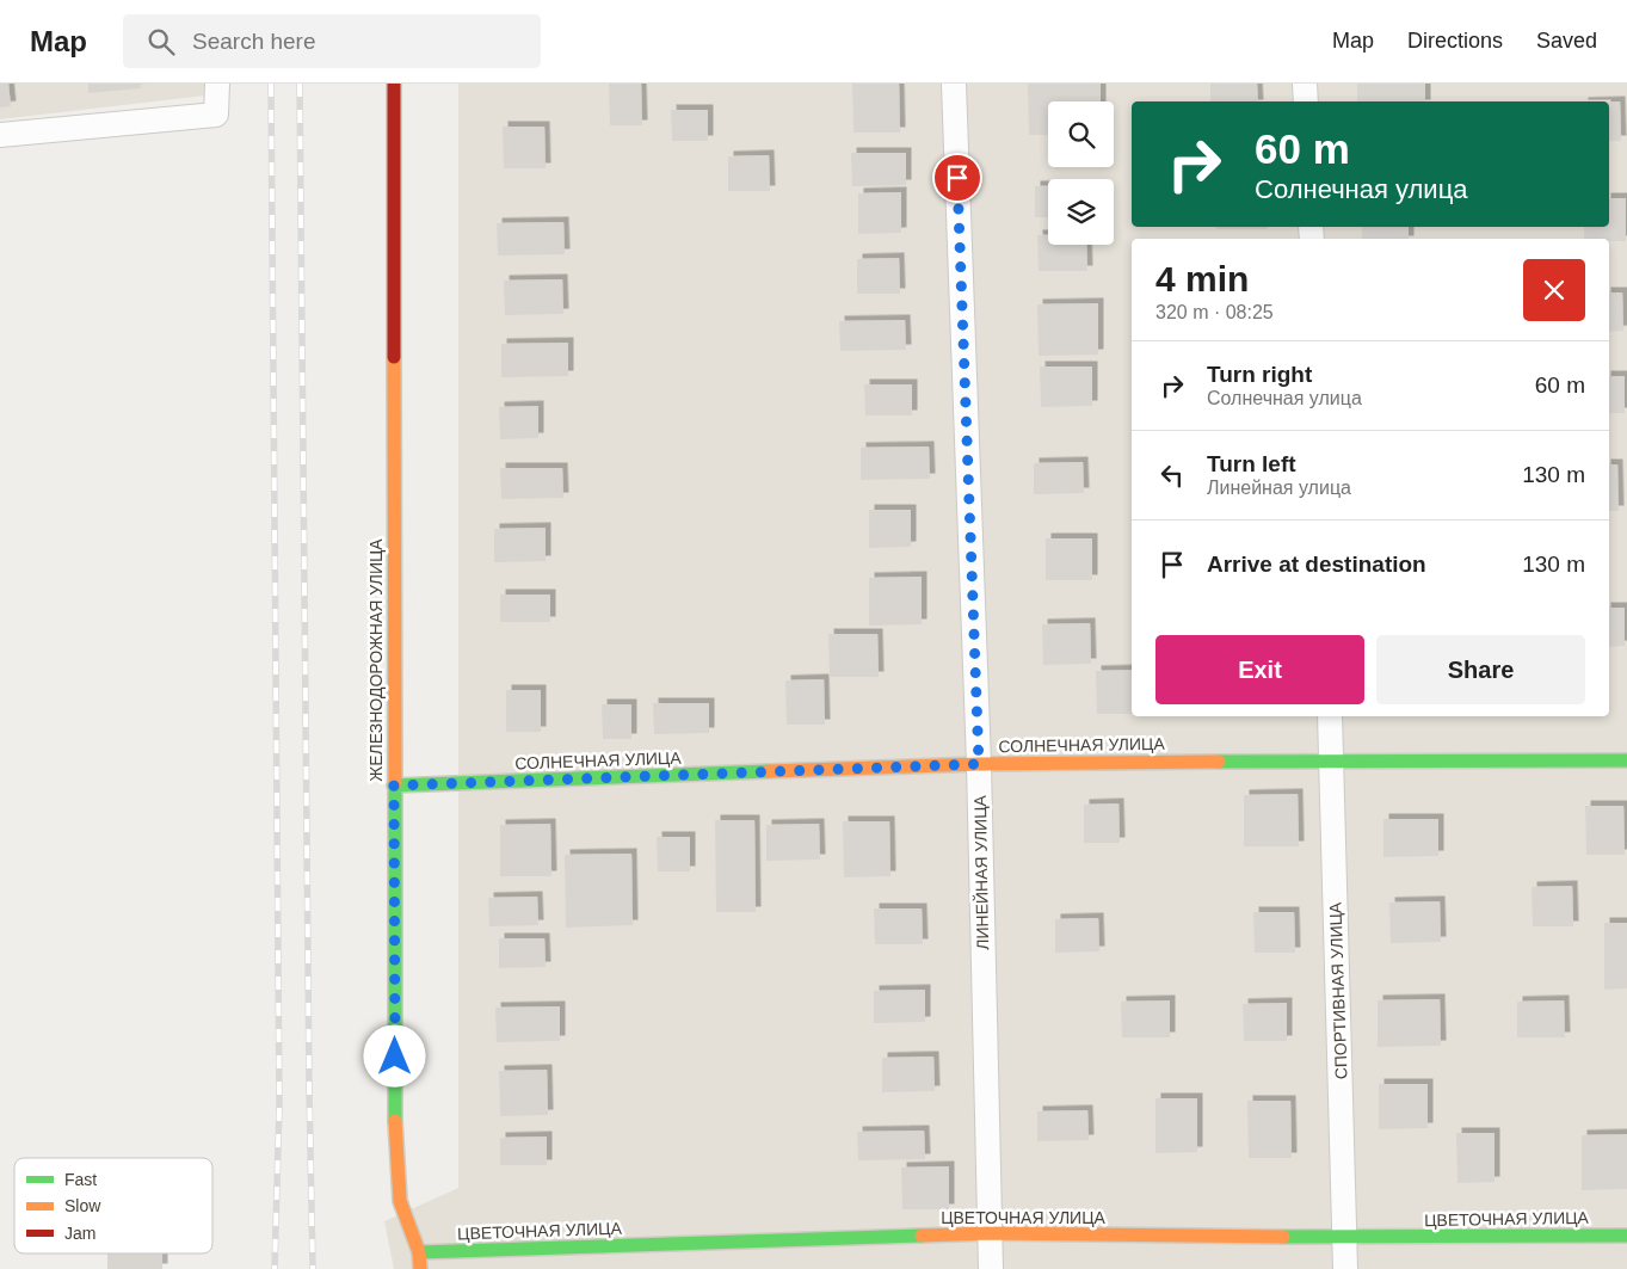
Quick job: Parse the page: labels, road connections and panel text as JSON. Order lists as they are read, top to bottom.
{
  "streets": {
    "street": [
      "ЖЕЛЕЗНОДОРОЖНАЯ УЛИЦА",
      "СОЛНЕЧНАЯ УЛИЦА",
      "ЛИНЕЙНАЯ УЛИЦА",
      "СПОРТИВНАЯ УЛИЦА",
      "ЦВЕТОЧНАЯ УЛИЦА"
    ]
  },
  "crossings": [
    ["ЖЕЛЕЗНОДОРОЖНАЯ УЛИЦА", "СОЛНЕЧНАЯ УЛИЦА"],
    ["ЖЕЛЕЗНОДОРОЖНАЯ УЛИЦА", "ЦВЕТОЧНАЯ УЛИЦА"],
    ["СОЛНЕЧНАЯ УЛИЦА", "ЛИНЕЙНАЯ УЛИЦА"],
    ["СОЛНЕЧНАЯ УЛИЦА", "СПОРТИВНАЯ УЛИЦА"],
    ["ЛИНЕЙНАЯ УЛИЦА", "ЦВЕТОЧНАЯ УЛИЦА"],
    ["СПОРТИВНАЯ УЛИЦА", "ЦВЕТОЧНАЯ УЛИЦА"]
  ],
  "legend": ["Fast", "Slow", "Jam"],
  "page": {
    "header": "Map",
    "search": "Search here",
    "nav": ["Map", "Directions", "Saved"],
    "turn": ["60 m", "Солнечная улица"],
    "heading": ["4 min", "320 m · 08:25"],
    "list": [
      {
        "name": "Turn right",
        "note": "Солнечная улица",
        "value": "60 m"
      },
      {
        "name": "Turn left",
        "note": "Линейная улица",
        "value": "130 m"
      },
      {
        "name": "Arrive at destination",
        "value": "130 m"
      }
    ],
    "buttons": ["Exit", "Share"]
  }
}
